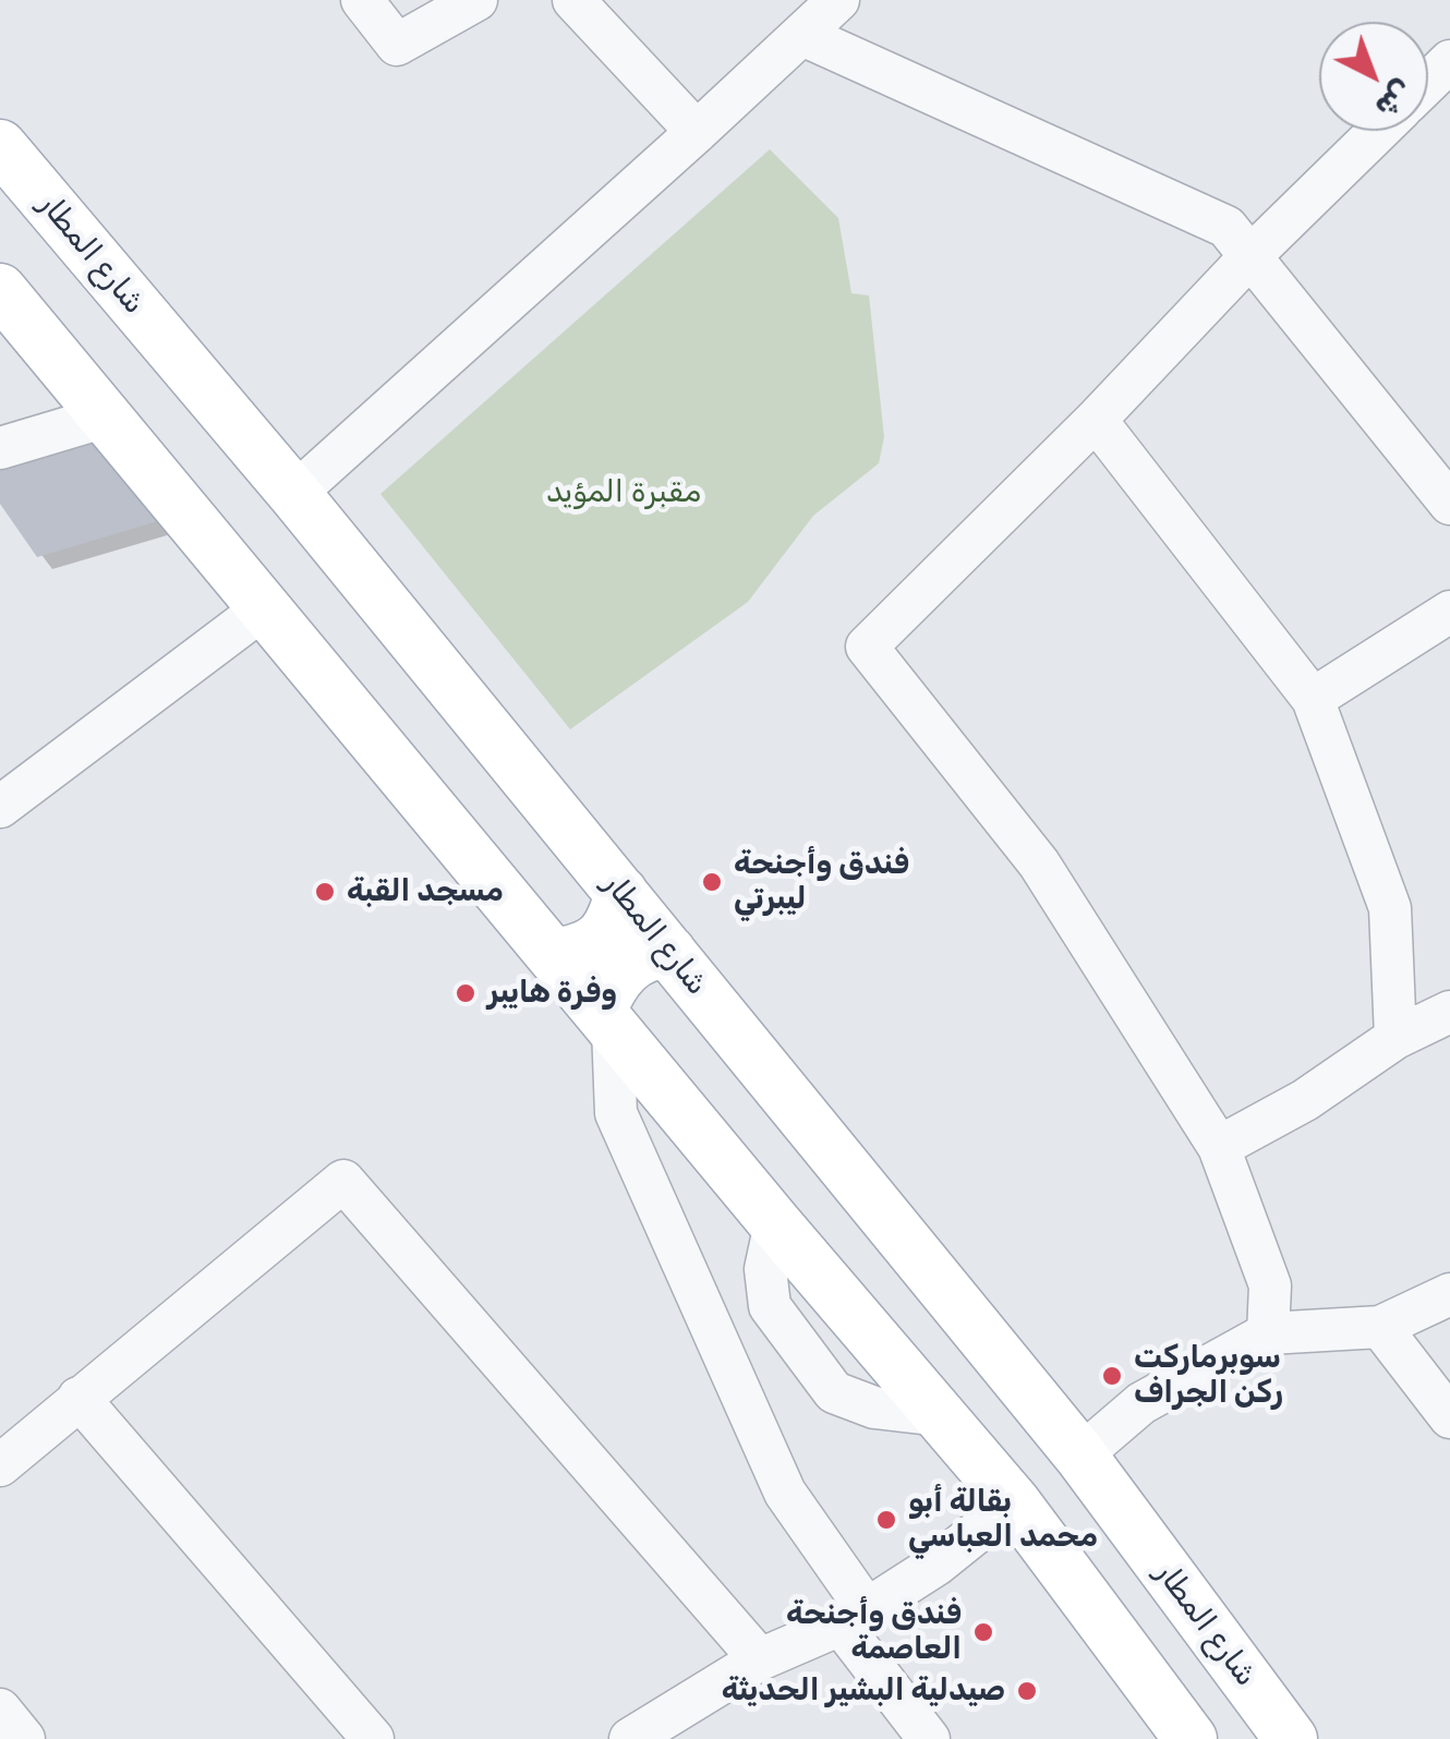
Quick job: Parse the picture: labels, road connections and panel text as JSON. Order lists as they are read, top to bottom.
{
  "streets": {
    "main road": ["شارع المطار"]
  },
  "parks": ["مقبرة المؤيد"],
  "places": [
    "فندق وأجنحة ليبرتي",
    "مسجد القبة",
    "وفرة هايبر",
    "سوبرمارکت ركن الجراف",
    "بقالة أبو محمد العباسي",
    "فندق وأجنحة العاصمة",
    "صيدلية البشير الحديثة"
  ],
  "north": "bottom right"
}
